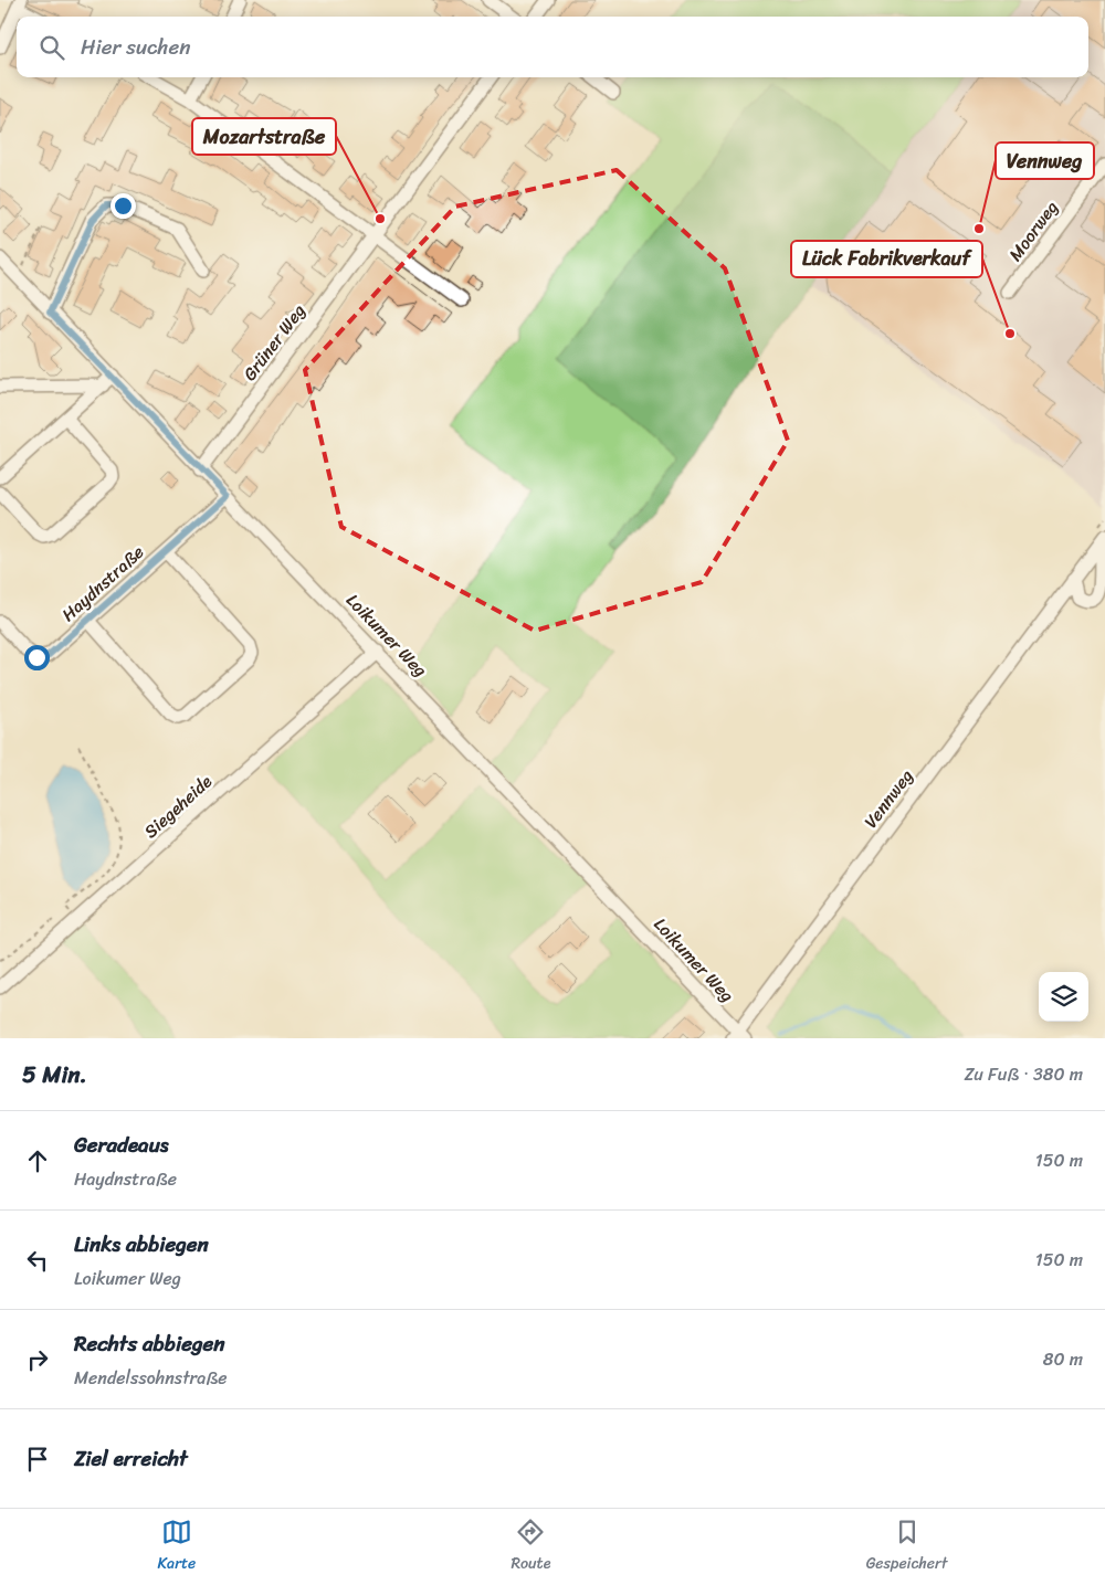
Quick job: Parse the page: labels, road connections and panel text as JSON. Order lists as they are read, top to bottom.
{
  "streets": {
    "street": [
      "Moorweg",
      "Grüner Weg",
      "Haydnstraße",
      "Loikumer Weg",
      "Vennweg",
      "Siegeheide"
    ]
  },
  "crossings": [
    ["Grüner Weg", "Loikumer Weg"],
    ["Haydnstraße", "Loikumer Weg"],
    ["Loikumer Weg", "Vennweg"],
    ["Loikumer Weg", "Siegeheide"]
  ],
  "places": ["Mozartstraße", "Vennweg", "Lück Fabrikverkauf"],
  "page": {
    "search": "Hier suchen",
    "heading": ["5 Min.", "Zu Fuß · 380 m"],
    "list": [
      ["Geradeaus", "Haydnstraße", "150 m"],
      ["Links abbiegen", "Loikumer Weg", "150 m"],
      ["Rechts abbiegen", "Mendelssohnstraße", "80 m"],
      "Ziel erreicht"
    ],
    "nav": ["Karte", "Route", "Gespeichert"]
  }
}
